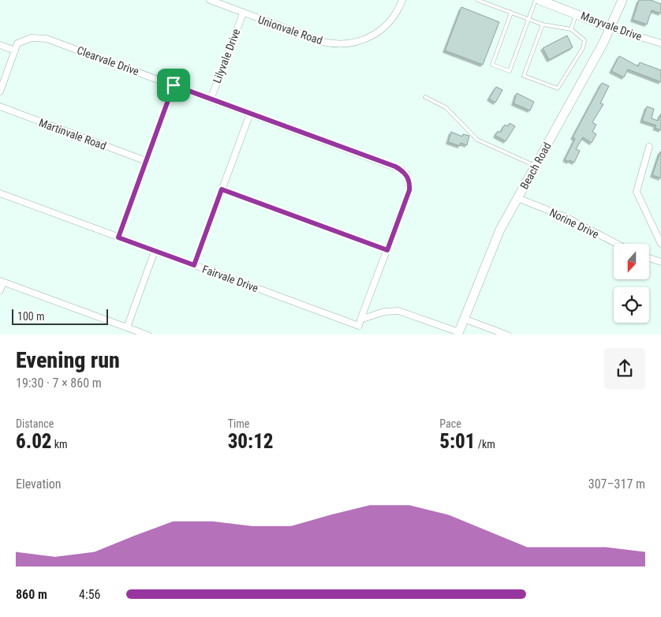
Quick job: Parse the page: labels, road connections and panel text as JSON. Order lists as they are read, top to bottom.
{
  "streets": {
    "street": [
      "Maryvale Drive",
      "Unionvale Road",
      "Lilyvale Drive",
      "Clearvale Drive",
      "Martinvale Road",
      "Beach Road",
      "Norine Drive",
      "Fairvale Drive"
    ]
  },
  "crossings": [
    ["Maryvale Drive", "Beach Road"],
    ["Unionvale Road", "Lilyvale Drive"],
    ["Lilyvale Drive", "Clearvale Drive"],
    ["Clearvale Drive", "Fairvale Drive"],
    ["Beach Road", "Norine Drive"],
    ["Beach Road", "Fairvale Drive"]
  ],
  "scale_bar": "100 m",
  "north": "bottom",
  "page": {
    "scale": "100 m",
    "heading": ["Evening run", "19:30 · 7 × 860 m"],
    "stats": [
      ["Distance", "6.02 km"],
      ["Time", "30:12"],
      ["Pace", "5:01 /km"]
    ],
    "chart": ["Elevation", "307–317 m"],
    "list": [
      {
        "name": "860 m",
        "note": "4:56"
      }
    ]
  }
}
